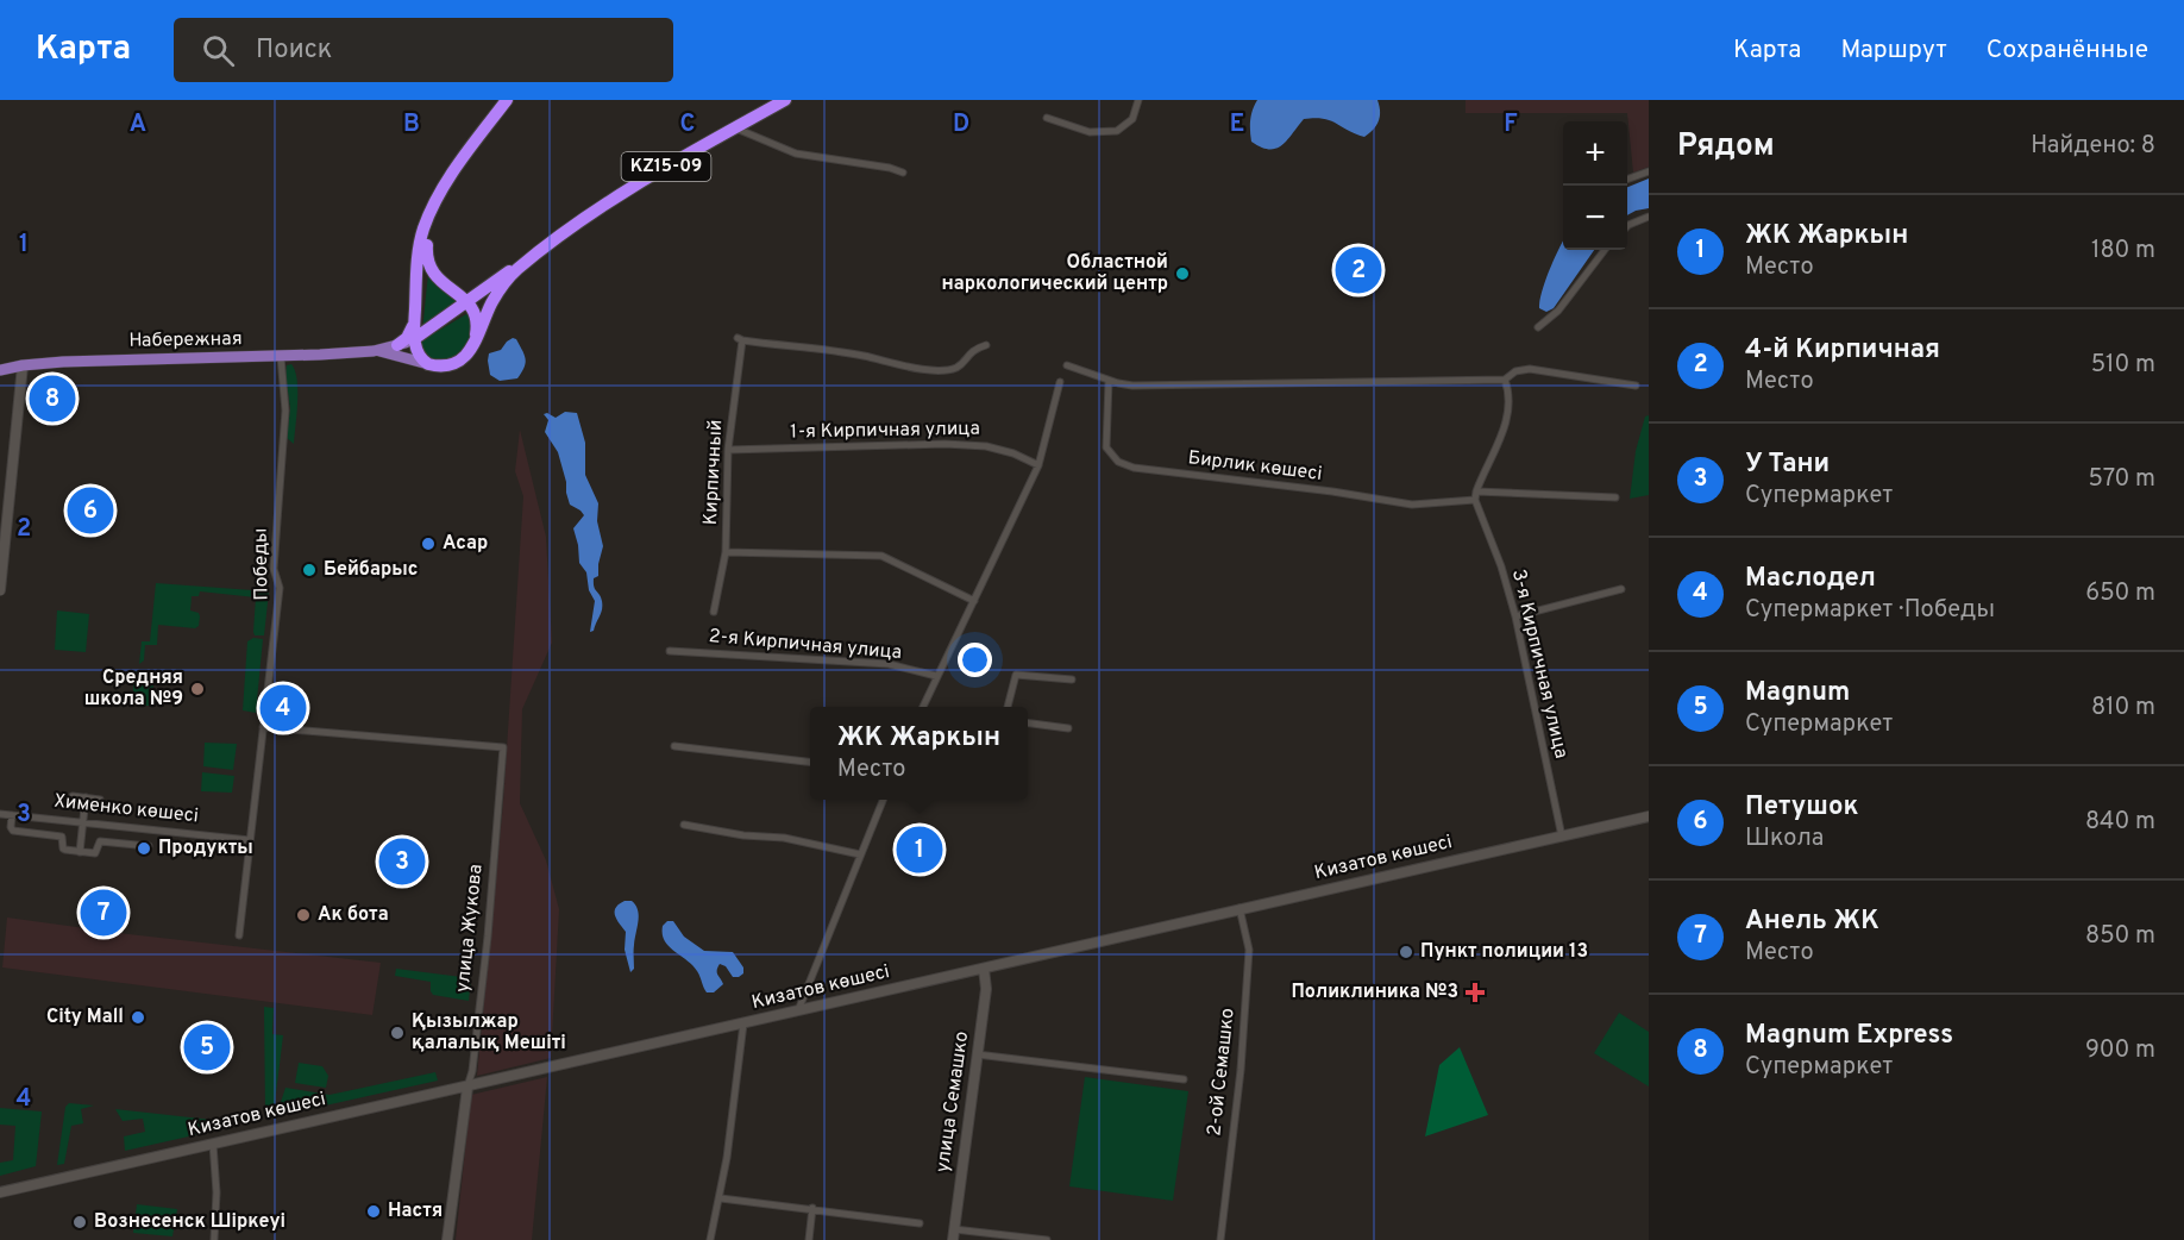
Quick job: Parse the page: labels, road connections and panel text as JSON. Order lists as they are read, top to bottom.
{
  "streets": {
    "highway": ["KZ15-09"],
    "main road": [
      "Набережная",
      "Кизатов көшесі",
      "улица Жукова",
      "улица Семашко"
    ],
    "street": [
      "1-я Кирпичная улица",
      "Бирлик көшесі",
      "Кирпичный",
      "Победы",
      "2-я Кирпичная улица",
      "3-я Кирпичная улица",
      "Хименко көшесі",
      "2-ой Семашко"
    ]
  },
  "crossings": [
    ["KZ15-09", "Набережная"],
    ["Набережная", "Победы"],
    ["1-я Кирпичная улица", "Кирпичный"],
    ["Бирлик көшесі", "3-я Кирпичная улица"],
    ["Победы", "Хименко көшесі"],
    ["Победы", "улица Жукова"],
    ["3-я Кирпичная улица", "Кизатов көшесі"],
    ["Кизатов көшесі", "улица Жукова"],
    ["Кизатов көшесі", "2-ой Семашко"],
    ["Кизатов көшесі", "улица Семашко"]
  ],
  "places": {
    "other": [
      "Областной наркологический центр",
      "Асар",
      "Бейбарыс",
      "Средняя школа №9",
      "Продукты",
      "Ак бота",
      "Пункт полиции 13",
      "City Mall",
      "Қызылжар қалалық Мешіті",
      "Настя",
      "Вознесенск Шіркеуі"
    ],
    "health": ["Поликлиника №3"]
  },
  "page": {
    "header": "Карта",
    "search": "Поиск",
    "nav": ["Карта", "Маршрут", "Сохранённые"],
    "heading": ["Рядом", "Найдено: 8"],
    "map_buttons": ["+", "−"],
    "list": [
      {
        "mark": "1",
        "name": "ЖК Жаркын",
        "note": "Место",
        "value": "180 m"
      },
      {
        "mark": "2",
        "name": "4-й Кирпичная",
        "note": "Место",
        "value": "510 m"
      },
      {
        "mark": "3",
        "name": "У Тани",
        "note": "Супермаркет",
        "value": "570 m"
      },
      {
        "mark": "4",
        "name": "Маслодел",
        "note": "Супермаркет · Победы",
        "value": "650 m"
      },
      {
        "mark": "5",
        "name": "Magnum",
        "note": "Супермаркет",
        "value": "810 m"
      },
      {
        "mark": "6",
        "name": "Петушок",
        "note": "Школа",
        "value": "840 m"
      },
      {
        "mark": "7",
        "name": "Анель ЖК",
        "note": "Место",
        "value": "850 m"
      },
      {
        "mark": "8",
        "name": "Magnum Express",
        "note": "Супермаркет",
        "value": "900 m"
      }
    ],
    "pins": [
      "2",
      "8",
      "6",
      "4",
      "1",
      "3",
      "7",
      "5"
    ],
    "popup": ["ЖК Жаркын", "Место"]
  },
  "grid": {
    "columns": [
      "A",
      "B",
      "C",
      "D",
      "E",
      "F"
    ],
    "rows": [
      "1",
      "2",
      "3",
      "4"
    ]
  }
}
